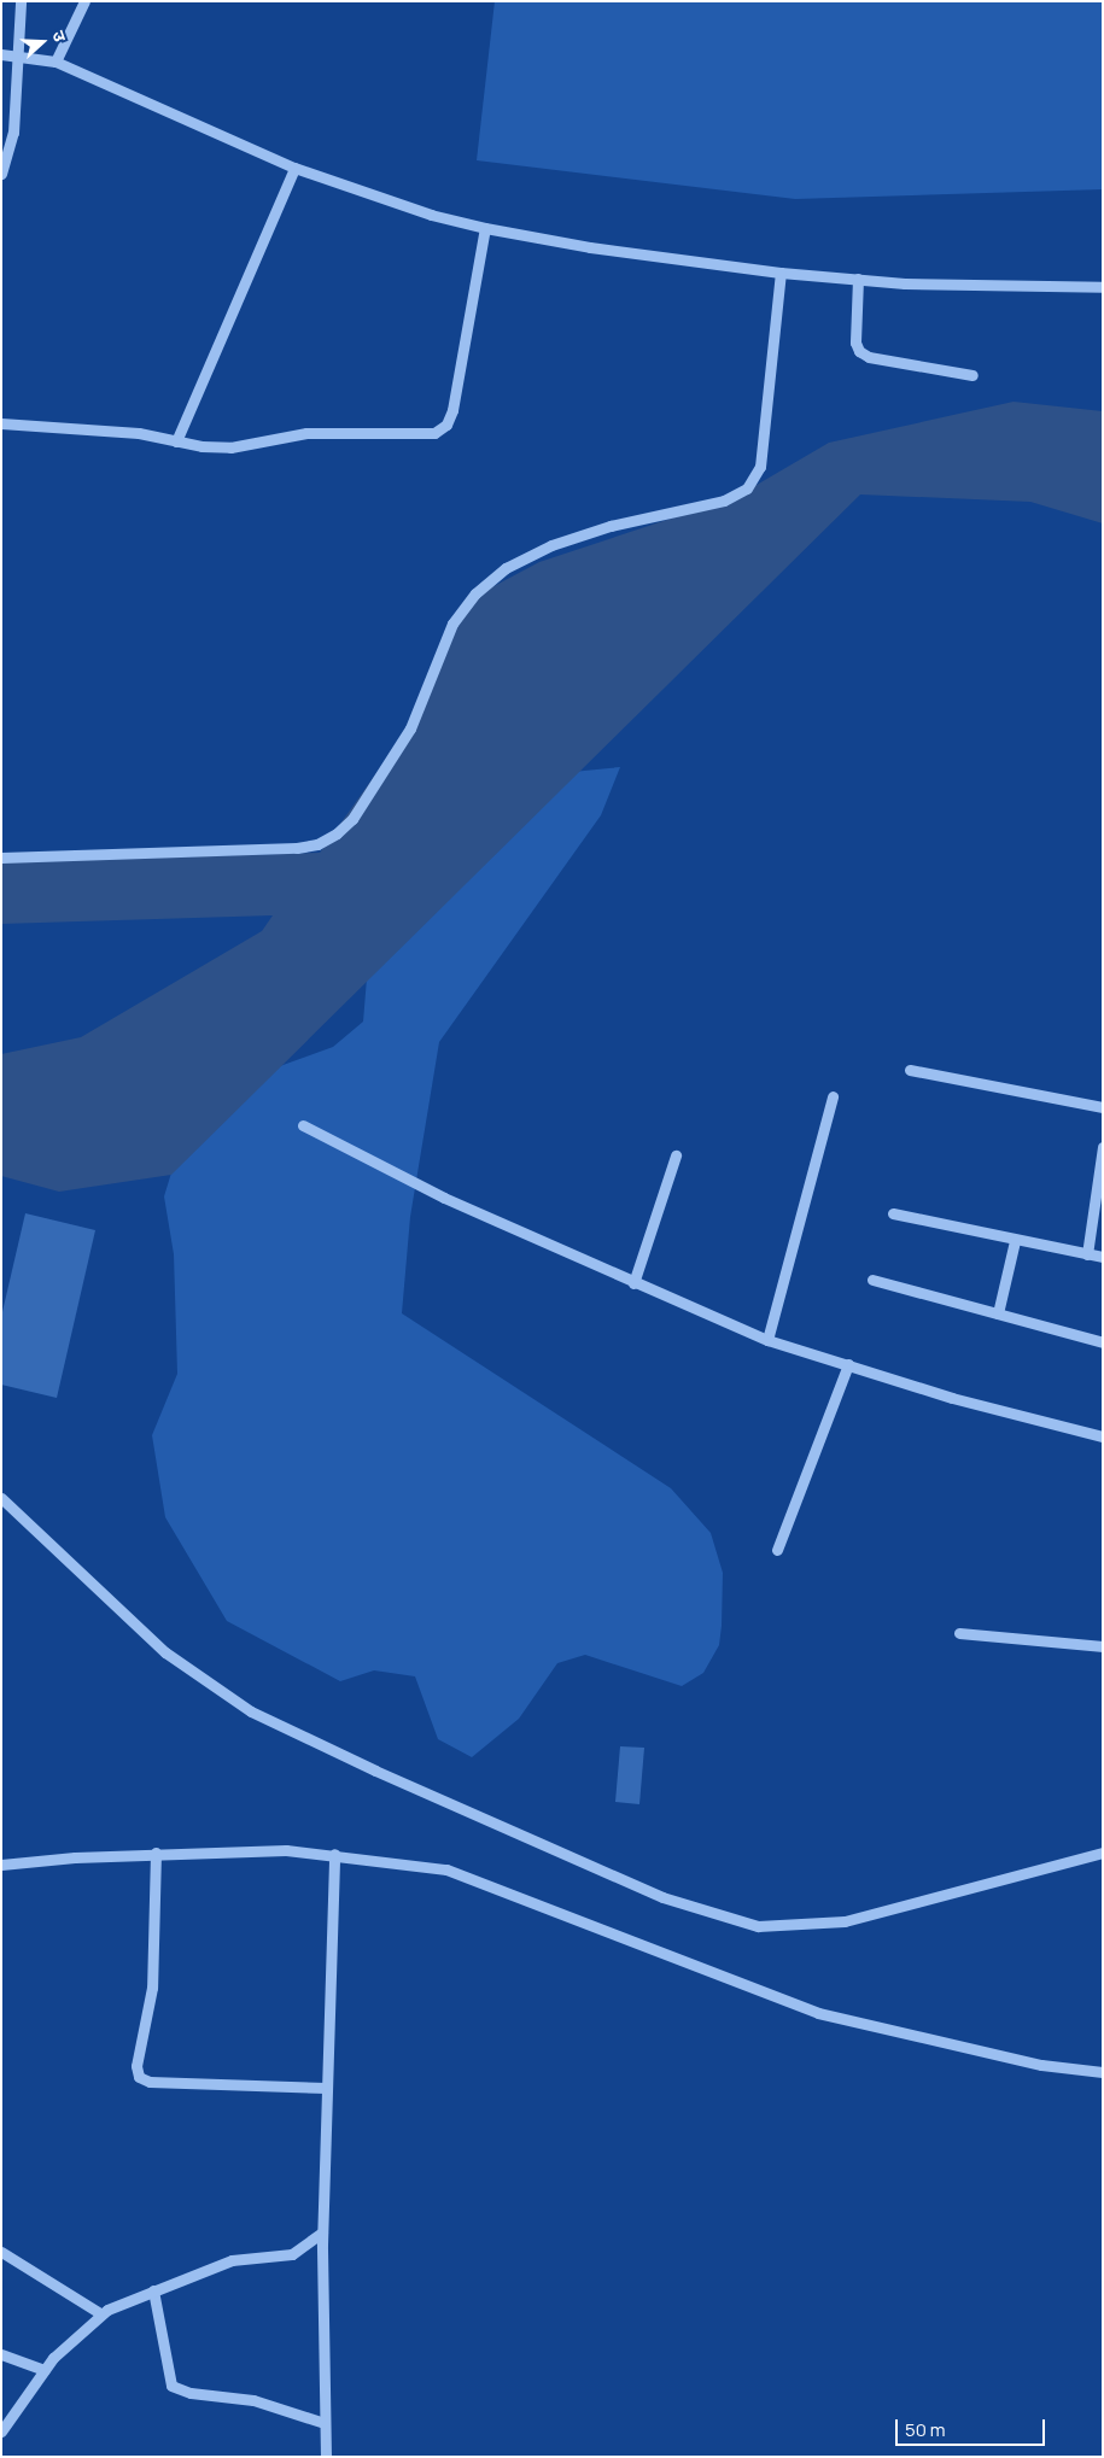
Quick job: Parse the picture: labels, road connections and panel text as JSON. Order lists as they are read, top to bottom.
{
  "scale_bar": "50 m",
  "north": "right"
}
